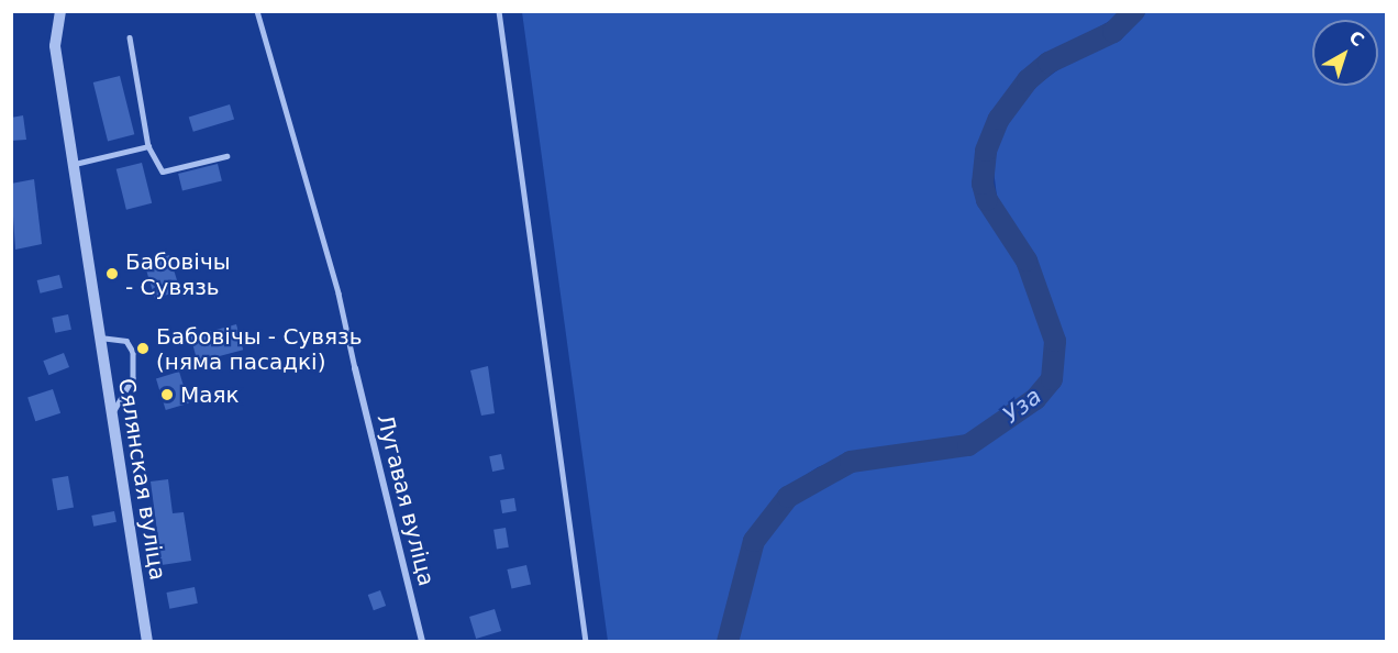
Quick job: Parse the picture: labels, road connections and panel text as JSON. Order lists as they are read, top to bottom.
{
  "streets": {
    "street": ["Сялянская вуліца", "Лугавая вуліца"]
  },
  "water": ["Уза"],
  "places": ["Бабовічы - Сувязь", "Бабовічы - Сувязь (няма пасадкі)", "Маяк"],
  "north": "top right"
}
